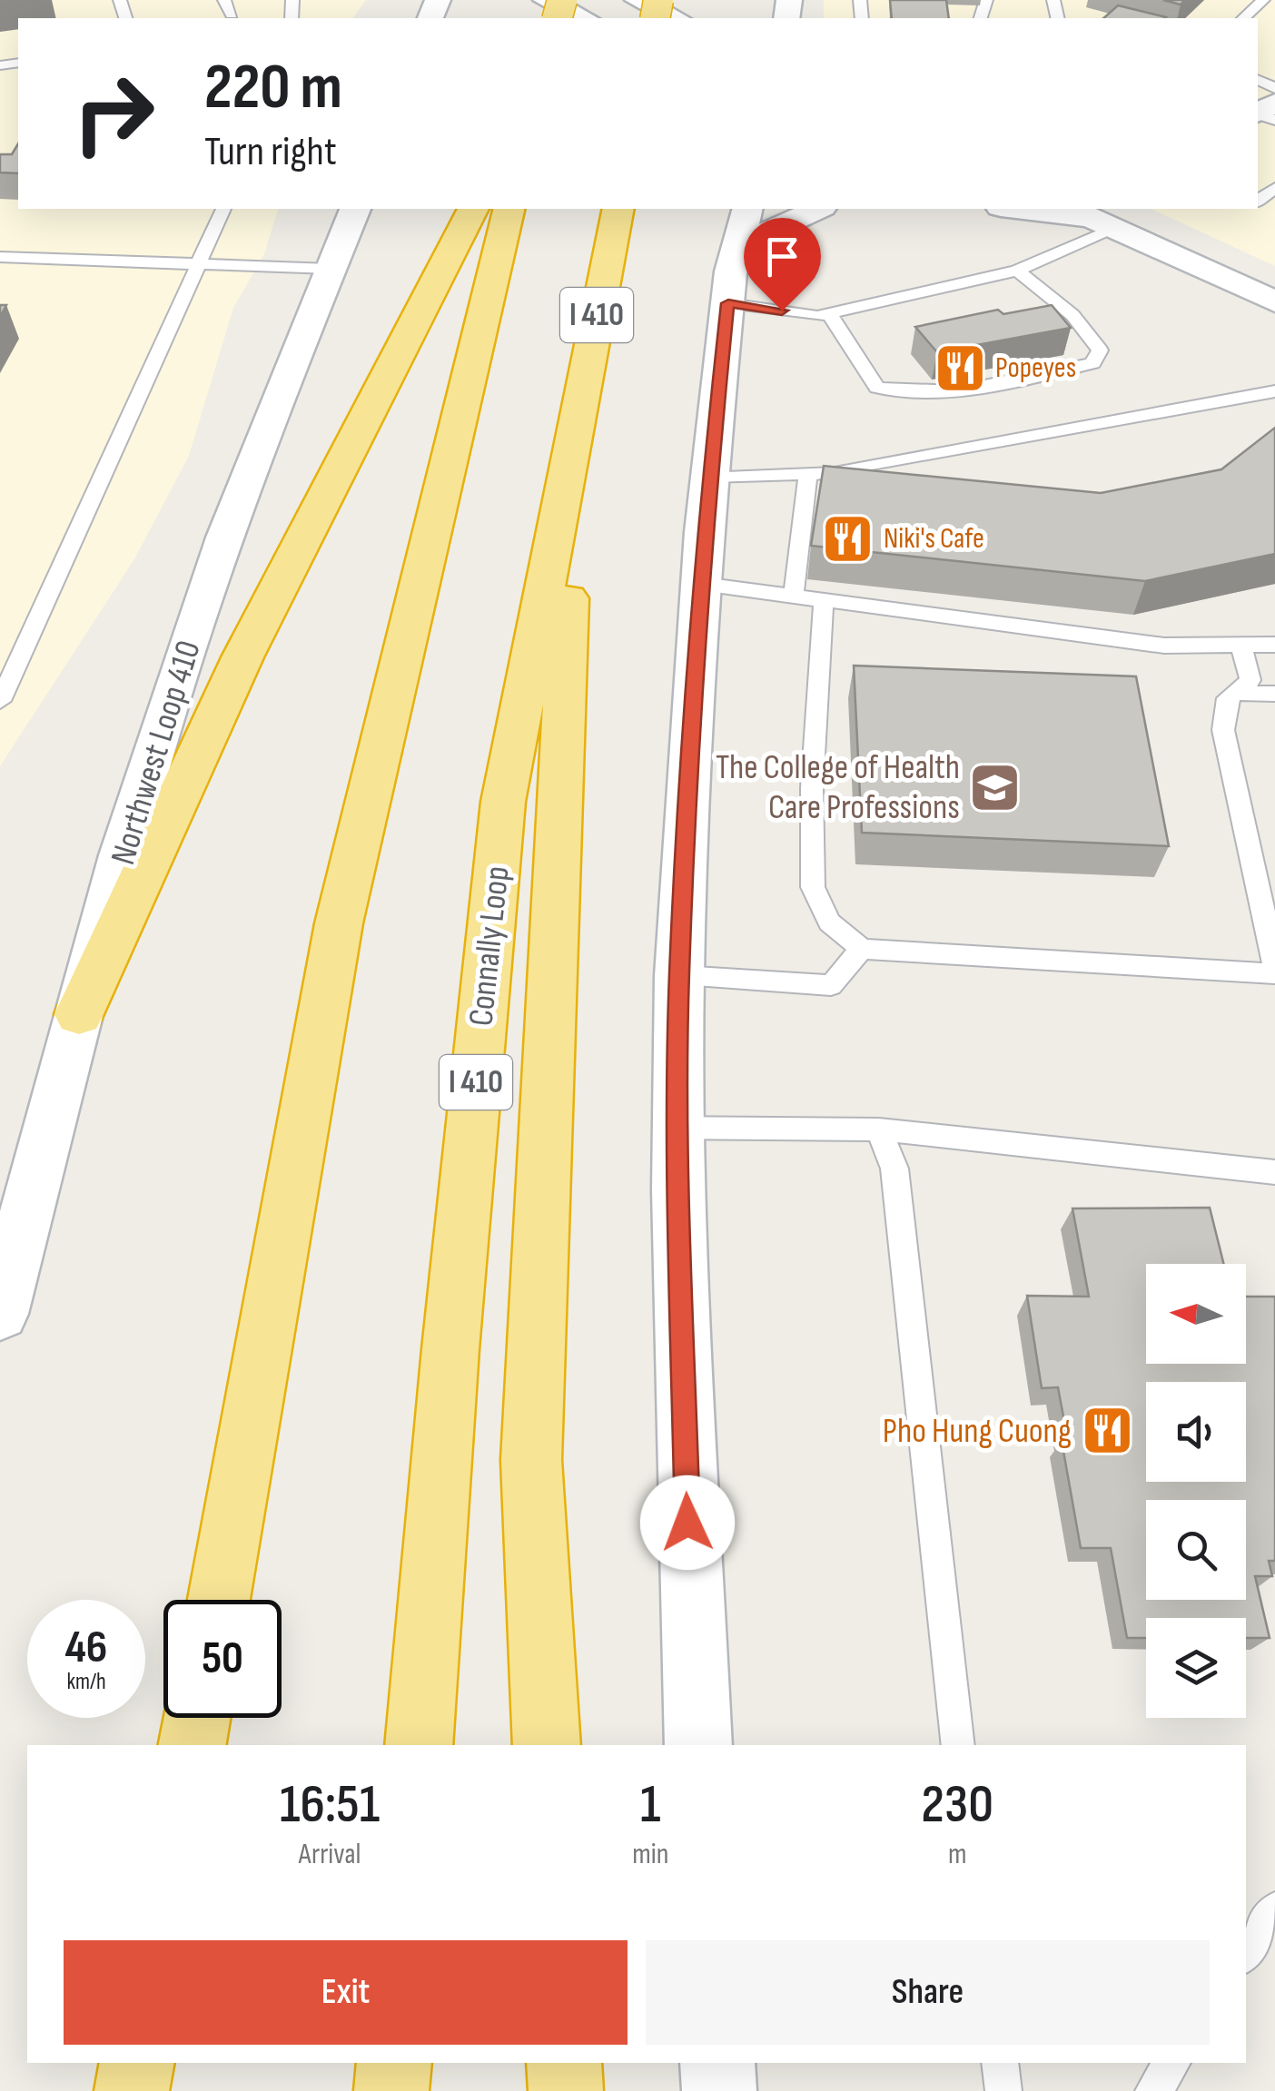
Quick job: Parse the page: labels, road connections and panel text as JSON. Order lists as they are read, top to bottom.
{
  "streets": {
    "highway": ["I 410", "Connally Loop"],
    "main road": ["Northwest Loop 410"]
  },
  "places": {
    "restaurant": ["Popeyes", "Niki's Cafe", "Pho Hung Cuong"],
    "school or university": ["The College of Health Care Professions"]
  },
  "north": "left",
  "page": {
    "turn": ["220 m", "Turn right"],
    "speed": "46 km/h",
    "limit": "50",
    "eta": [
      "16:51",
      "Arrival",
      "1",
      "min",
      "230",
      "m"
    ],
    "buttons": ["Exit", "Share"]
  }
}
